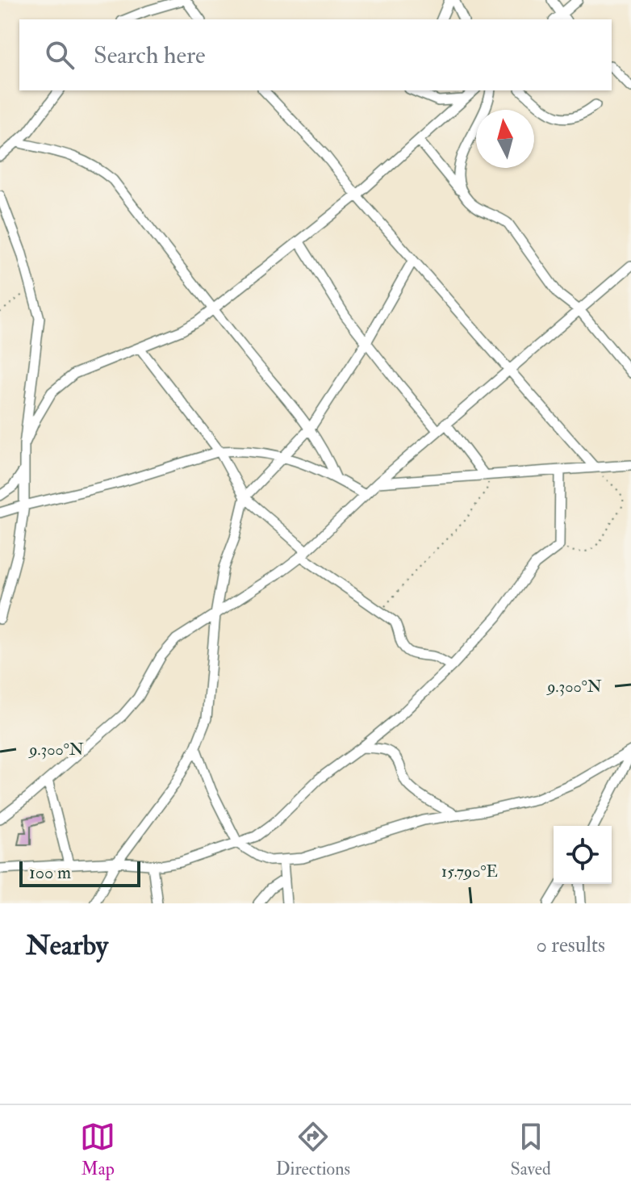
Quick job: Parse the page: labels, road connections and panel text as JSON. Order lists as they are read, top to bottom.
{
  "scale_bar": "100 m",
  "north": "top",
  "page": {
    "search": "Search here",
    "scale": "100 m",
    "heading": ["Nearby", "0 results"],
    "nav": ["Map", "Directions", "Saved"]
  },
  "coordinates": ["9.300°N", "15.790°E"]
}
